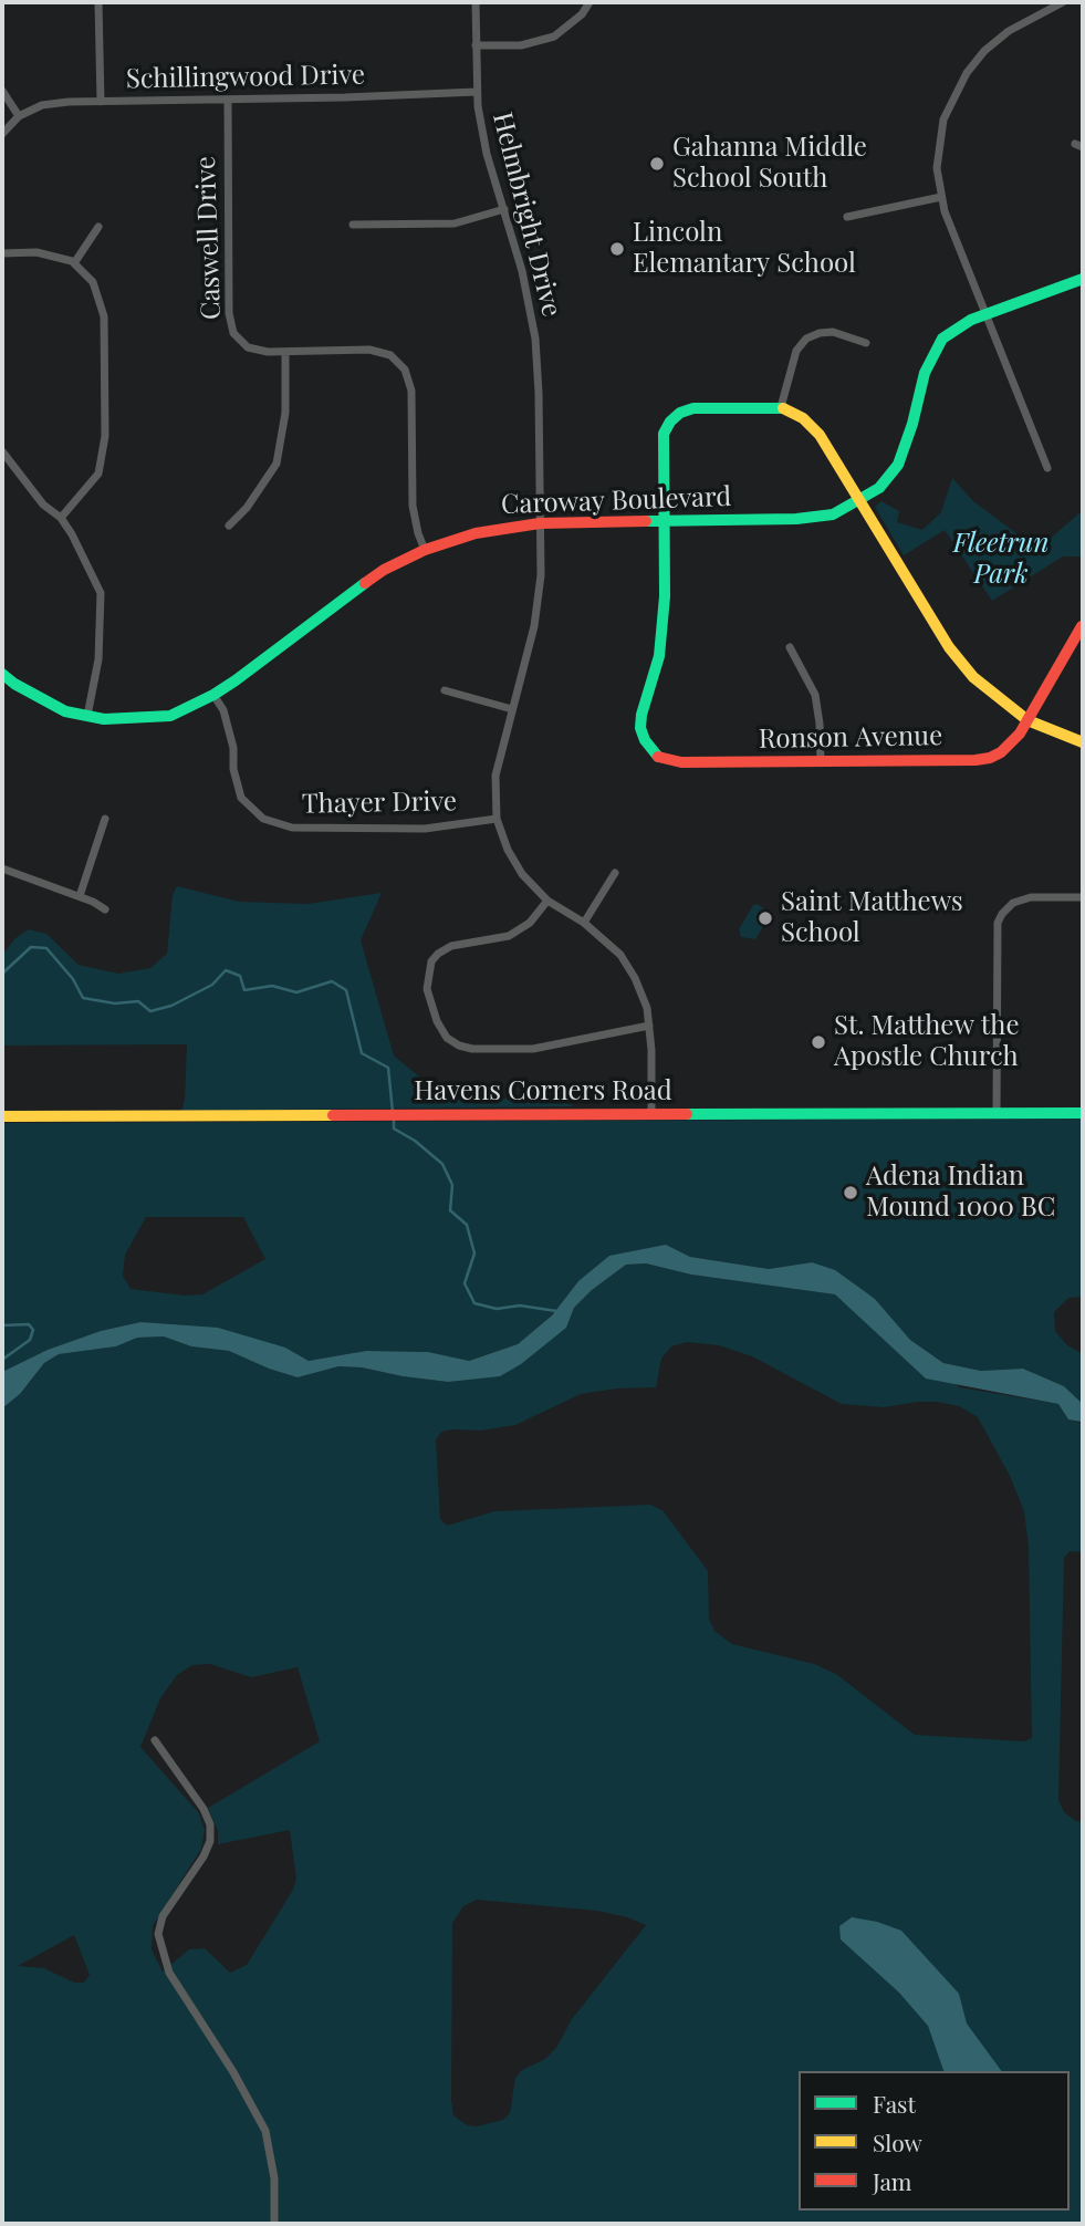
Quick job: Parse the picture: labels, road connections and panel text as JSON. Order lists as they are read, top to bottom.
{
  "streets": {
    "street": [
      "Schillingwood Drive",
      "Helmbright Drive",
      "Caswell Drive",
      "Caroway Boulevard",
      "Ronson Avenue",
      "Thayer Drive",
      "Havens Corners Road"
    ]
  },
  "crossings": [
    ["Schillingwood Drive", "Helmbright Drive"],
    ["Schillingwood Drive", "Caswell Drive"],
    ["Helmbright Drive", "Caroway Boulevard"],
    ["Helmbright Drive", "Thayer Drive"],
    ["Helmbright Drive", "Havens Corners Road"],
    ["Caswell Drive", "Caroway Boulevard"],
    ["Caroway Boulevard", "Ronson Avenue"],
    ["Caroway Boulevard", "Thayer Drive"]
  ],
  "parks": ["Fleetrun Park"],
  "places": [
    "Gahanna Middle School South",
    "Lincoln Elemantary School",
    "Saint Matthews School",
    "St. Matthew the Apostle Church",
    "Adena Indian Mound 1000 BC"
  ],
  "legend": ["Fast", "Slow", "Jam"]
}
